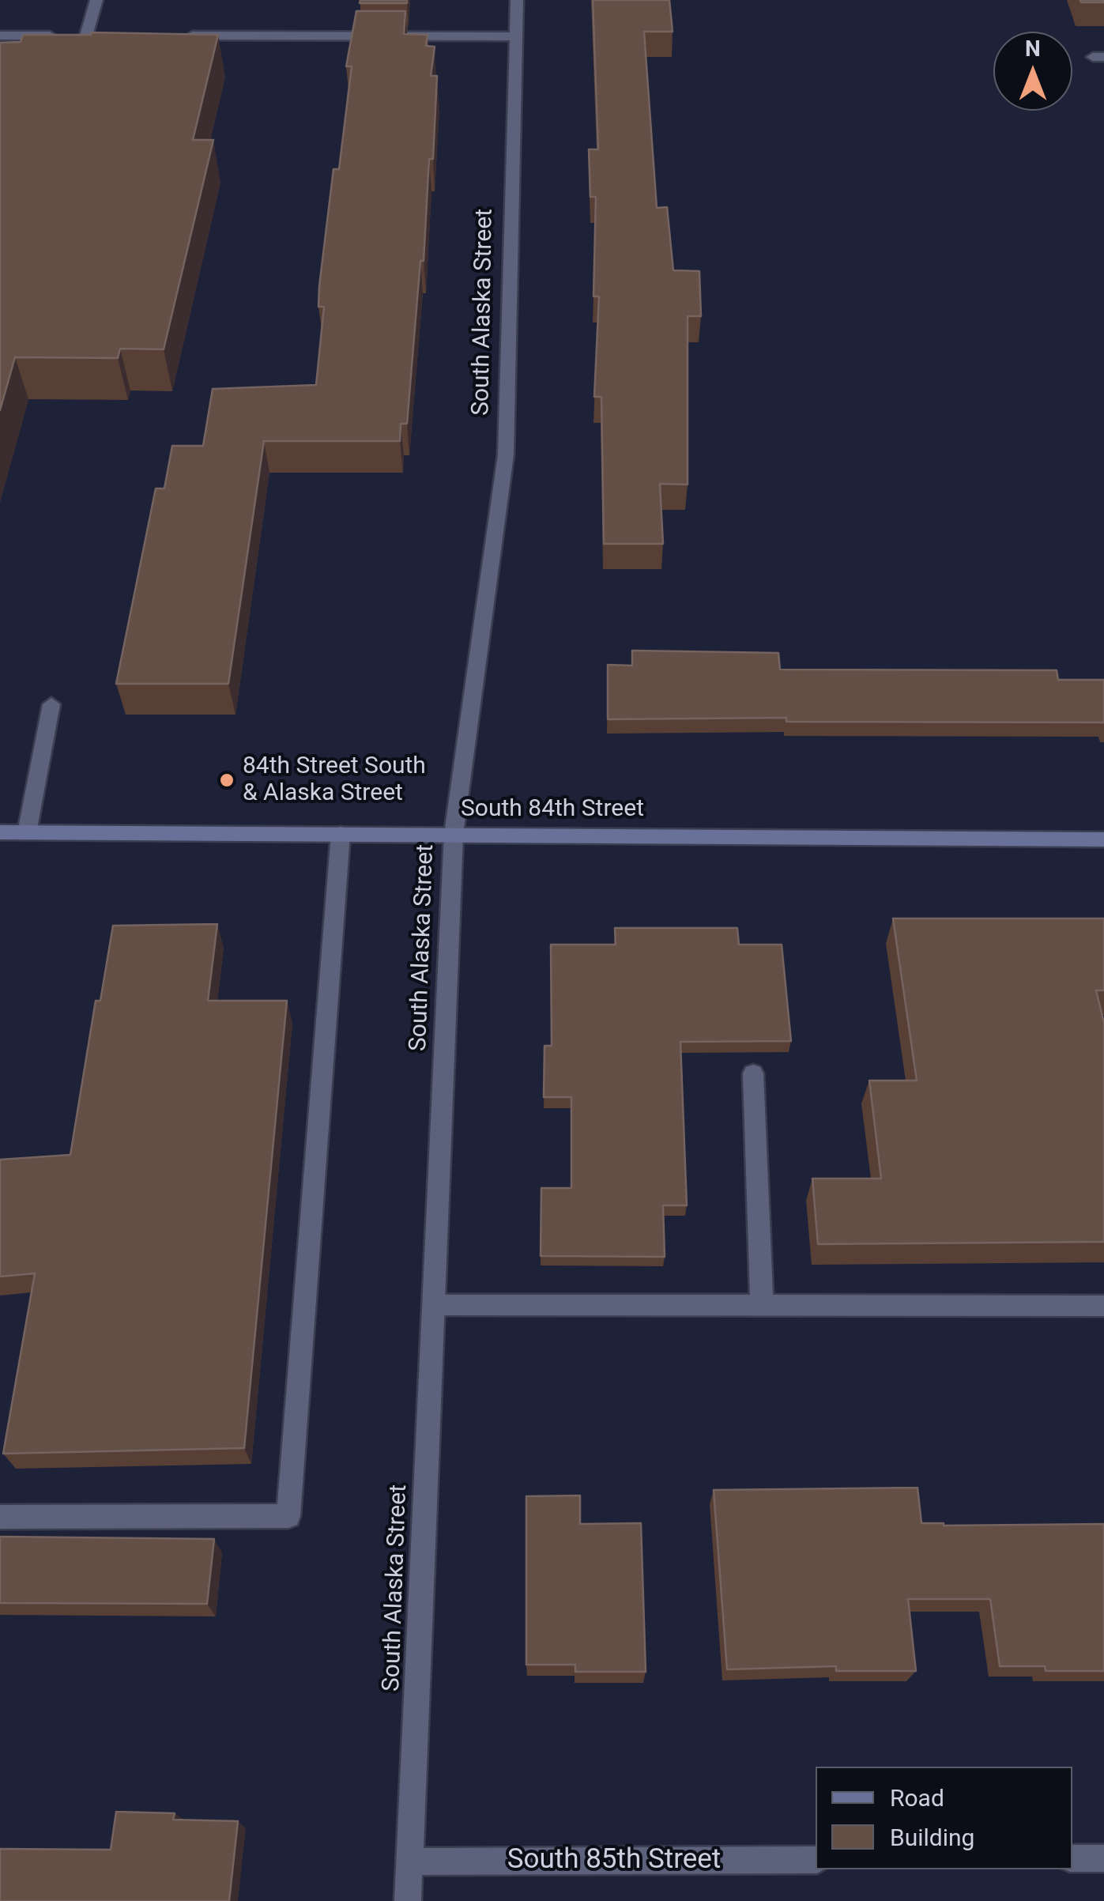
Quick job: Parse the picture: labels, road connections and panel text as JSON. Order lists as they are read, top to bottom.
{
  "streets": {
    "main road": ["South 84th Street"],
    "street": ["South Alaska Street", "South 85th Street"]
  },
  "crossings": [
    ["South Alaska Street", "South 84th Street"],
    ["South Alaska Street", "South 85th Street"]
  ],
  "places": ["84th Street South & Alaska Street"],
  "legend": ["Road", "Building"],
  "north": "top"
}
